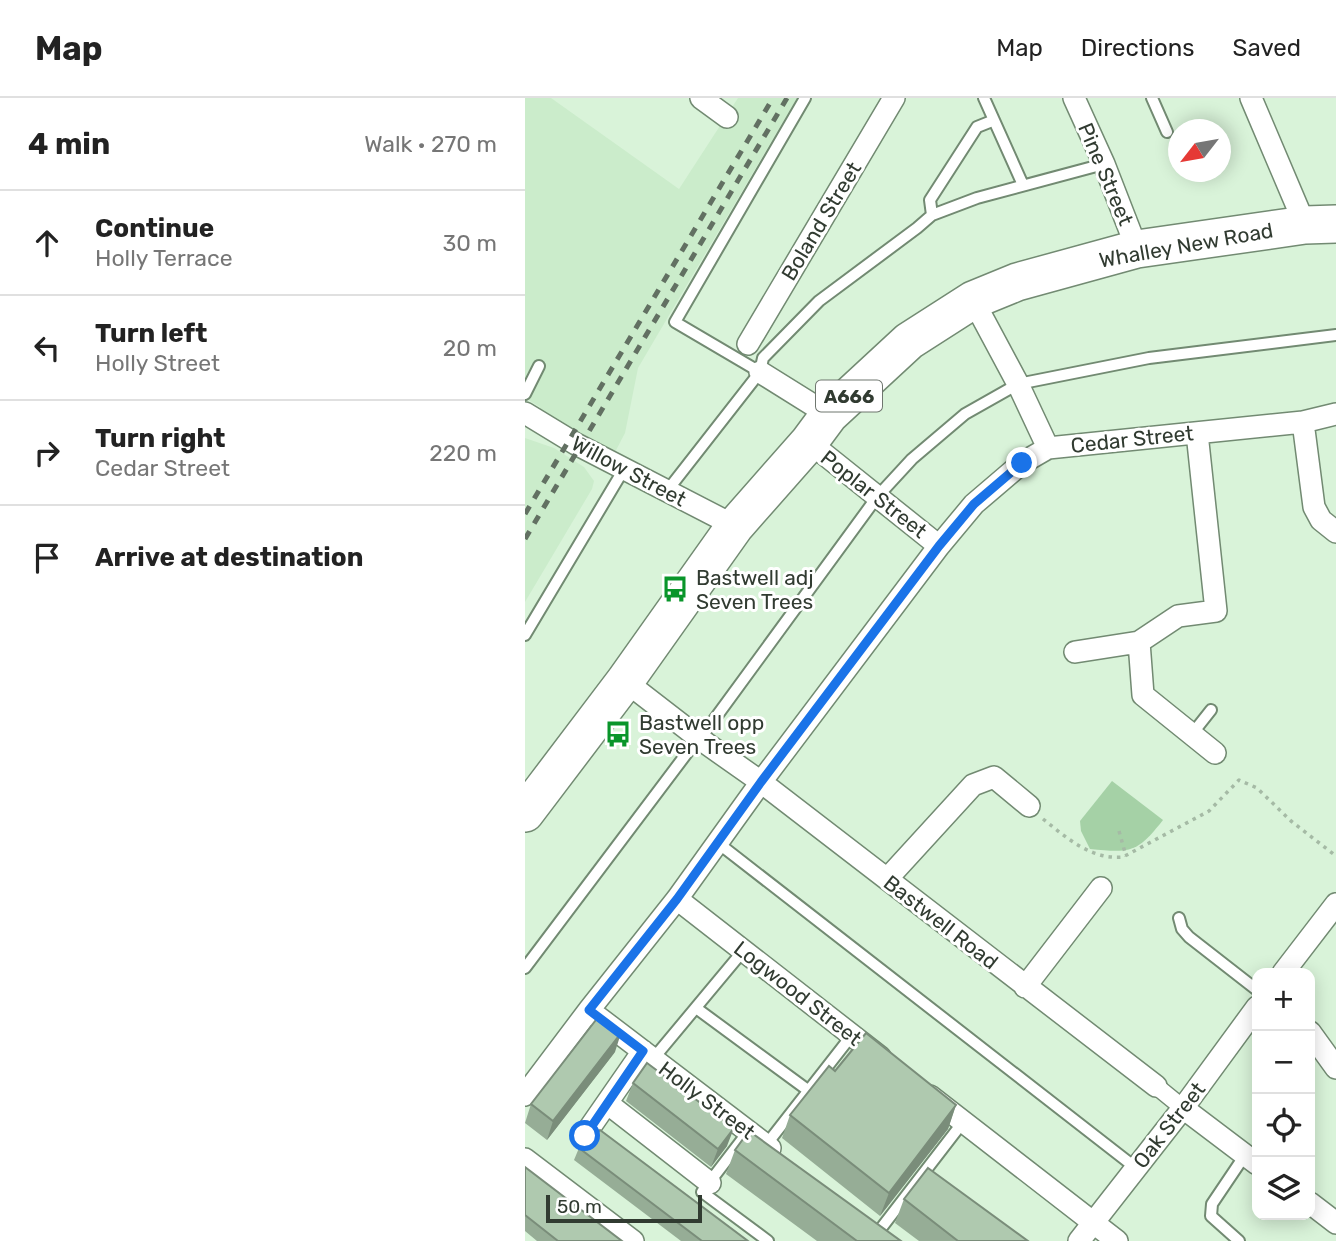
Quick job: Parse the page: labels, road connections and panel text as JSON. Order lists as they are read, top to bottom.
{
  "streets": {
    "highway": ["Whalley New Road", "A666"],
    "street": [
      "Pine Street",
      "Boland Street",
      "Cedar Street",
      "Willow Street",
      "Poplar Street",
      "Bastwell Road",
      "Logwood Street",
      "Holly Street",
      "Oak Street"
    ]
  },
  "crossings": [
    ["Pine Street", "Whalley New Road"],
    ["Whalley New Road", "Willow Street"],
    ["Whalley New Road", "Poplar Street"],
    ["Whalley New Road", "Bastwell Road"],
    ["Cedar Street", "Poplar Street"],
    ["Cedar Street", "Bastwell Road"],
    ["Cedar Street", "Logwood Street"],
    ["Cedar Street", "Holly Street"],
    ["Bastwell Road", "Oak Street"]
  ],
  "places": {
    "bus stop": ["Bastwell adj Seven Trees", "Bastwell opp Seven Trees"]
  },
  "scale_bar": "50 m",
  "north": "bottom left",
  "page": {
    "header": "Map",
    "nav": ["Map", "Directions", "Saved"],
    "heading": ["4 min", "Walk · 270 m"],
    "list": [
      ["Continue", "Holly Terrace", "30 m"],
      ["Turn left", "Holly Street", "20 m"],
      ["Turn right", "Cedar Street", "220 m"],
      "Arrive at destination"
    ],
    "map_buttons": ["+", "−"],
    "scale": "50 m"
  }
}
